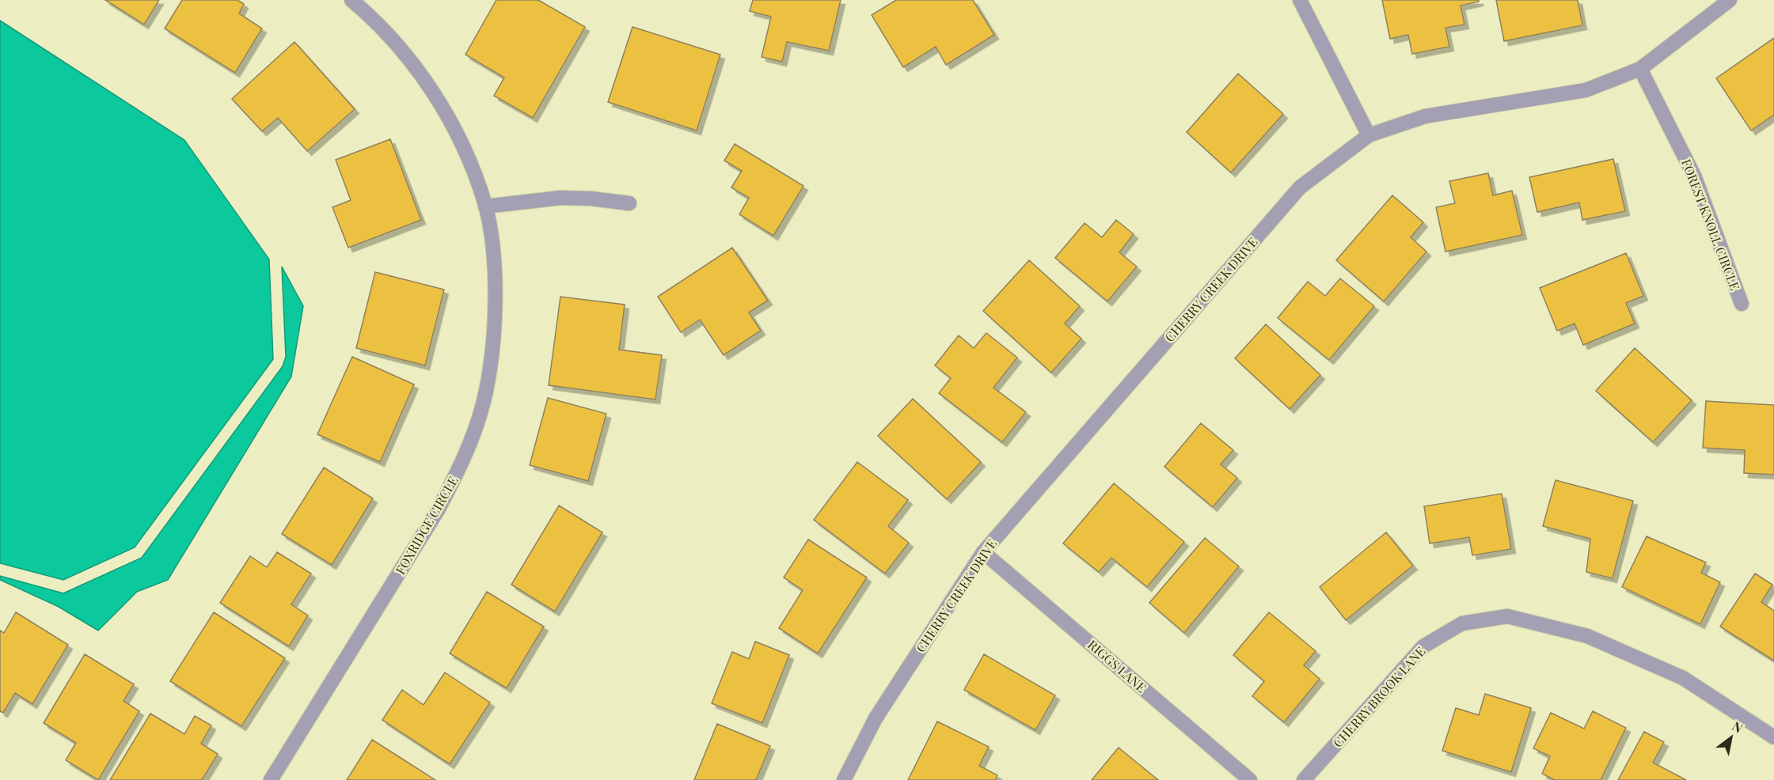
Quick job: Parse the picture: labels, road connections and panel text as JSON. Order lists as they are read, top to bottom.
{
  "streets": {
    "street": [
      "FOREST KNOLL CIRCLE",
      "CHERRY CREEK DRIVE",
      "FOXRIDGE CIRCLE",
      "RIGGS LANE",
      "CHERRY BROOK LANE"
    ]
  },
  "crossings": [
    ["FOREST KNOLL CIRCLE", "CHERRY CREEK DRIVE"],
    ["CHERRY CREEK DRIVE", "RIGGS LANE"]
  ],
  "north": "top right"
}
